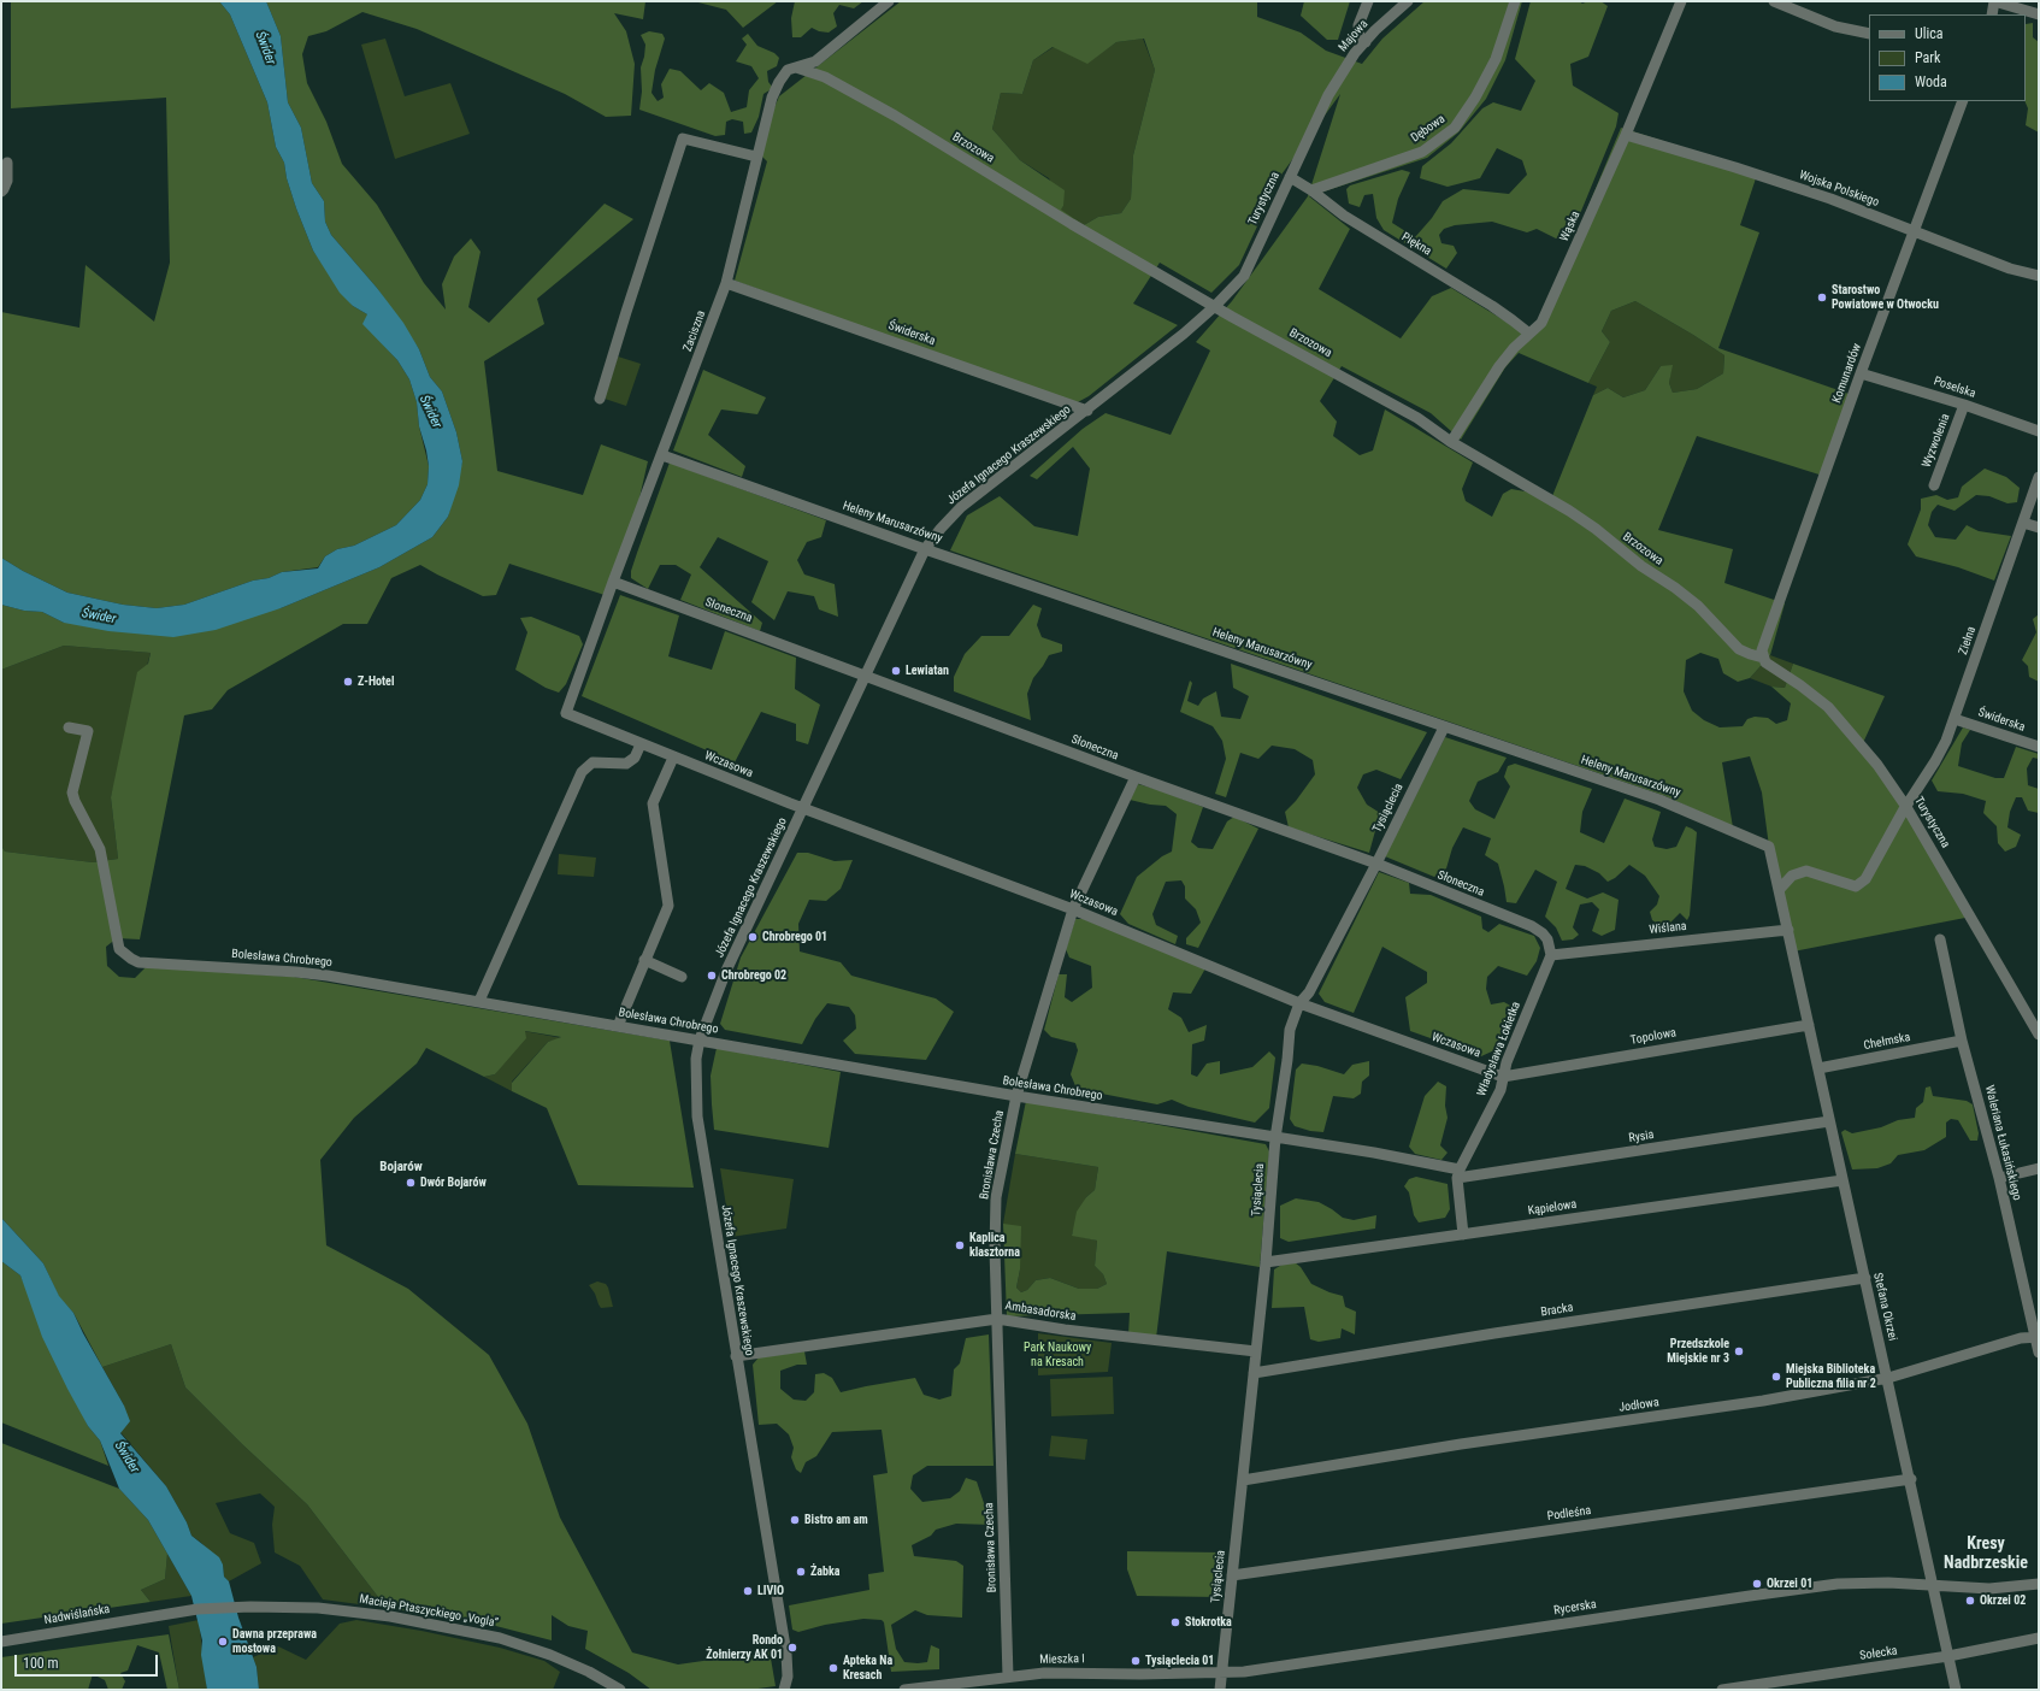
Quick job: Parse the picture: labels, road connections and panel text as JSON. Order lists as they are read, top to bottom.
{
  "streets": {
    "street": [
      "Majowa",
      "Dębowa",
      "Brzozowa",
      "Wojska Polskiego",
      "Turystyczna",
      "Wąska",
      "Piękna",
      "Zaciszna",
      "Świderska",
      "Komunardów",
      "Poselska",
      "Wyzwolenia",
      "Józefa Ignacego Kraszewskiego",
      "Heleny Marusarzówny",
      "Słoneczna",
      "Zielna",
      "Wczasowa",
      "Tysiąclecia",
      "Wiślana",
      "Bolesława Chrobrego",
      "Topolowa",
      "Chełmska",
      "Władysława Łokietka",
      "Rysia",
      "Waleriana Łukasińskiego",
      "Bronisława Czecha",
      "Kąpielowa",
      "Stefana Okrzei",
      "Bracka",
      "Ambasadorska",
      "Jodłowa",
      "Podleśna",
      "Rycerska",
      "Macieja Ptaszyckiego „Vogla”",
      "Nadwiślańska",
      "Sołecka",
      "Mieszka I"
    ]
  },
  "crossings": [
    ["Majowa", "Turystyczna"],
    ["Dębowa", "Piękna"],
    ["Brzozowa", "Turystyczna"],
    ["Brzozowa", "Wąska"],
    ["Brzozowa", "Zaciszna"],
    ["Brzozowa", "Komunardów"],
    ["Brzozowa", "Józefa Ignacego Kraszewskiego"],
    ["Wojska Polskiego", "Wąska"],
    ["Wojska Polskiego", "Komunardów"],
    ["Turystyczna", "Piękna"],
    ["Turystyczna", "Komunardów"],
    ["Turystyczna", "Józefa Ignacego Kraszewskiego"],
    ["Turystyczna", "Zielna"],
    ["Wąska", "Piękna"],
    ["Zaciszna", "Świderska"],
    ["Zaciszna", "Heleny Marusarzówny"],
    ["Zaciszna", "Słoneczna"],
    ["Zaciszna", "Wczasowa"],
    ["Świderska", "Józefa Ignacego Kraszewskiego"],
    ["Świderska", "Zielna"],
    ["Komunardów", "Poselska"],
    ["Poselska", "Wyzwolenia"],
    ["Józefa Ignacego Kraszewskiego", "Heleny Marusarzówny"],
    ["Józefa Ignacego Kraszewskiego", "Słoneczna"],
    ["Józefa Ignacego Kraszewskiego", "Wczasowa"],
    ["Józefa Ignacego Kraszewskiego", "Bolesława Chrobrego"],
    ["Józefa Ignacego Kraszewskiego", "Ambasadorska"],
    ["Heleny Marusarzówny", "Zielna"],
    ["Heleny Marusarzówny", "Tysiąclecia"],
    ["Heleny Marusarzówny", "Wiślana"],
    ["Heleny Marusarzówny", "Stefana Okrzei"],
    ["Słoneczna", "Tysiąclecia"],
    ["Słoneczna", "Wiślana"],
    ["Słoneczna", "Władysława Łokietka"],
    ["Słoneczna", "Bronisława Czecha"],
    ["Wczasowa", "Tysiąclecia"],
    ["Wczasowa", "Topolowa"],
    ["Wczasowa", "Władysława Łokietka"],
    ["Wczasowa", "Bronisława Czecha"],
    ["Tysiąclecia", "Bolesława Chrobrego"],
    ["Tysiąclecia", "Kąpielowa"],
    ["Tysiąclecia", "Bracka"],
    ["Tysiąclecia", "Ambasadorska"],
    ["Tysiąclecia", "Jodłowa"],
    ["Tysiąclecia", "Podleśna"],
    ["Tysiąclecia", "Rycerska"],
    ["Tysiąclecia", "Mieszka I"],
    ["Wiślana", "Władysława Łokietka"],
    ["Wiślana", "Stefana Okrzei"],
    ["Bolesława Chrobrego", "Władysława Łokietka"],
    ["Bolesława Chrobrego", "Rysia"],
    ["Bolesława Chrobrego", "Bronisława Czecha"],
    ["Topolowa", "Władysława Łokietka"],
    ["Topolowa", "Stefana Okrzei"],
    ["Chełmska", "Waleriana Łukasińskiego"],
    ["Chełmska", "Stefana Okrzei"],
    ["Władysława Łokietka", "Rysia"],
    ["Rysia", "Stefana Okrzei"],
    ["Waleriana Łukasińskiego", "Jodłowa"],
    ["Bronisława Czecha", "Ambasadorska"],
    ["Bronisława Czecha", "Mieszka I"],
    ["Kąpielowa", "Stefana Okrzei"],
    ["Stefana Okrzei", "Bracka"],
    ["Stefana Okrzei", "Jodłowa"],
    ["Stefana Okrzei", "Podleśna"],
    ["Stefana Okrzei", "Rycerska"],
    ["Stefana Okrzei", "Sołecka"],
    ["Rycerska", "Mieszka I"],
    ["Macieja Ptaszyckiego „Vogla”", "Nadwiślańska"]
  ],
  "districts": ["Bojarów", "Kresy Nadbrzeskie"],
  "water": ["Świder"],
  "parks": ["Park Naukowy na Kresach"],
  "places": [
    "Starostwo Powiatowe w Otwocku",
    "Lewiatan",
    "Z-Hotel",
    "Chrobrego 01",
    "Chrobrego 02",
    "Dwór Bojarów",
    "Kaplica klasztorna",
    "Przedszkole Miejskie nr 3",
    "Miejska Biblioteka Publiczna filia nr 2",
    "Bistro am am",
    "Żabka",
    "Okrzei 01",
    "LIVIO",
    "Okrzei 02",
    "Stokrotka",
    "Dawna przeprawa mostowa",
    "Rondo Żołnierzy AK 01",
    "Tysiąclecia 01",
    "Apteka Na Kresach"
  ],
  "legend": ["Ulica", "Park", "Woda"],
  "scale_bar": "100 m"
}
